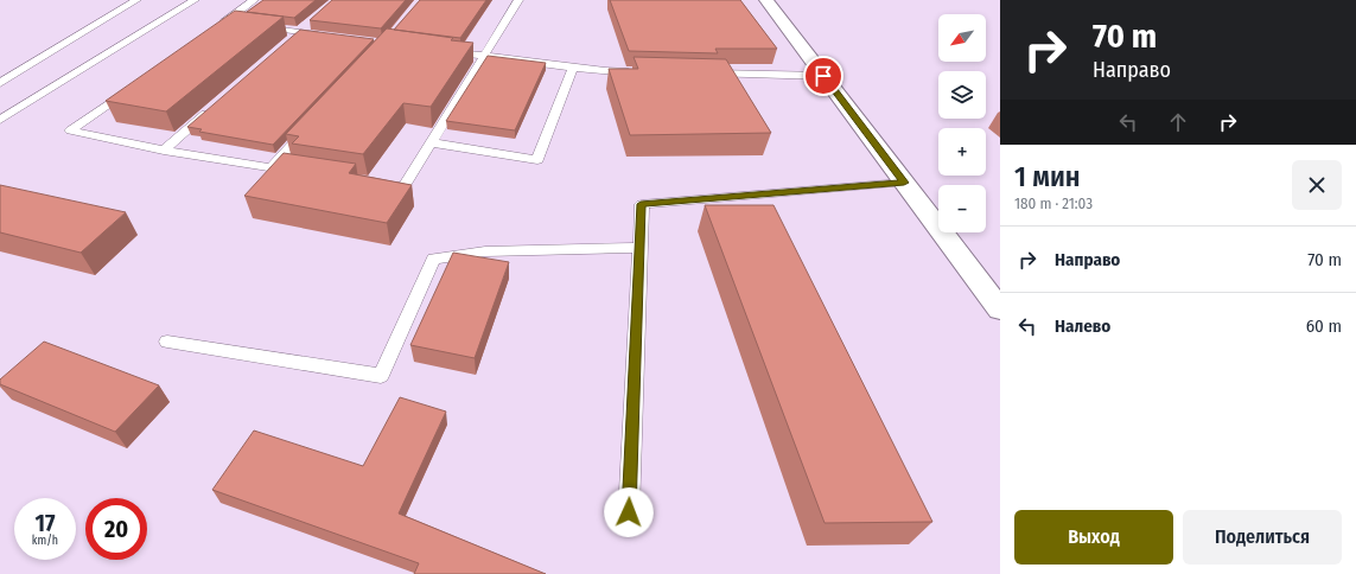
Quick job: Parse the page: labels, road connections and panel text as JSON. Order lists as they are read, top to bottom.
{
  "north": "bottom left",
  "page": {
    "turn": ["70 m", "Направо"],
    "map_buttons": ["+", "−"],
    "heading": ["1 мин", "180 m · 21:03"],
    "list": [
      {
        "name": "Направо",
        "value": "70 m"
      },
      {
        "name": "Налево",
        "value": "60 m"
      }
    ],
    "speed": "17 km/h",
    "limit": "20",
    "buttons": ["Выход", "Поделиться"]
  }
}
